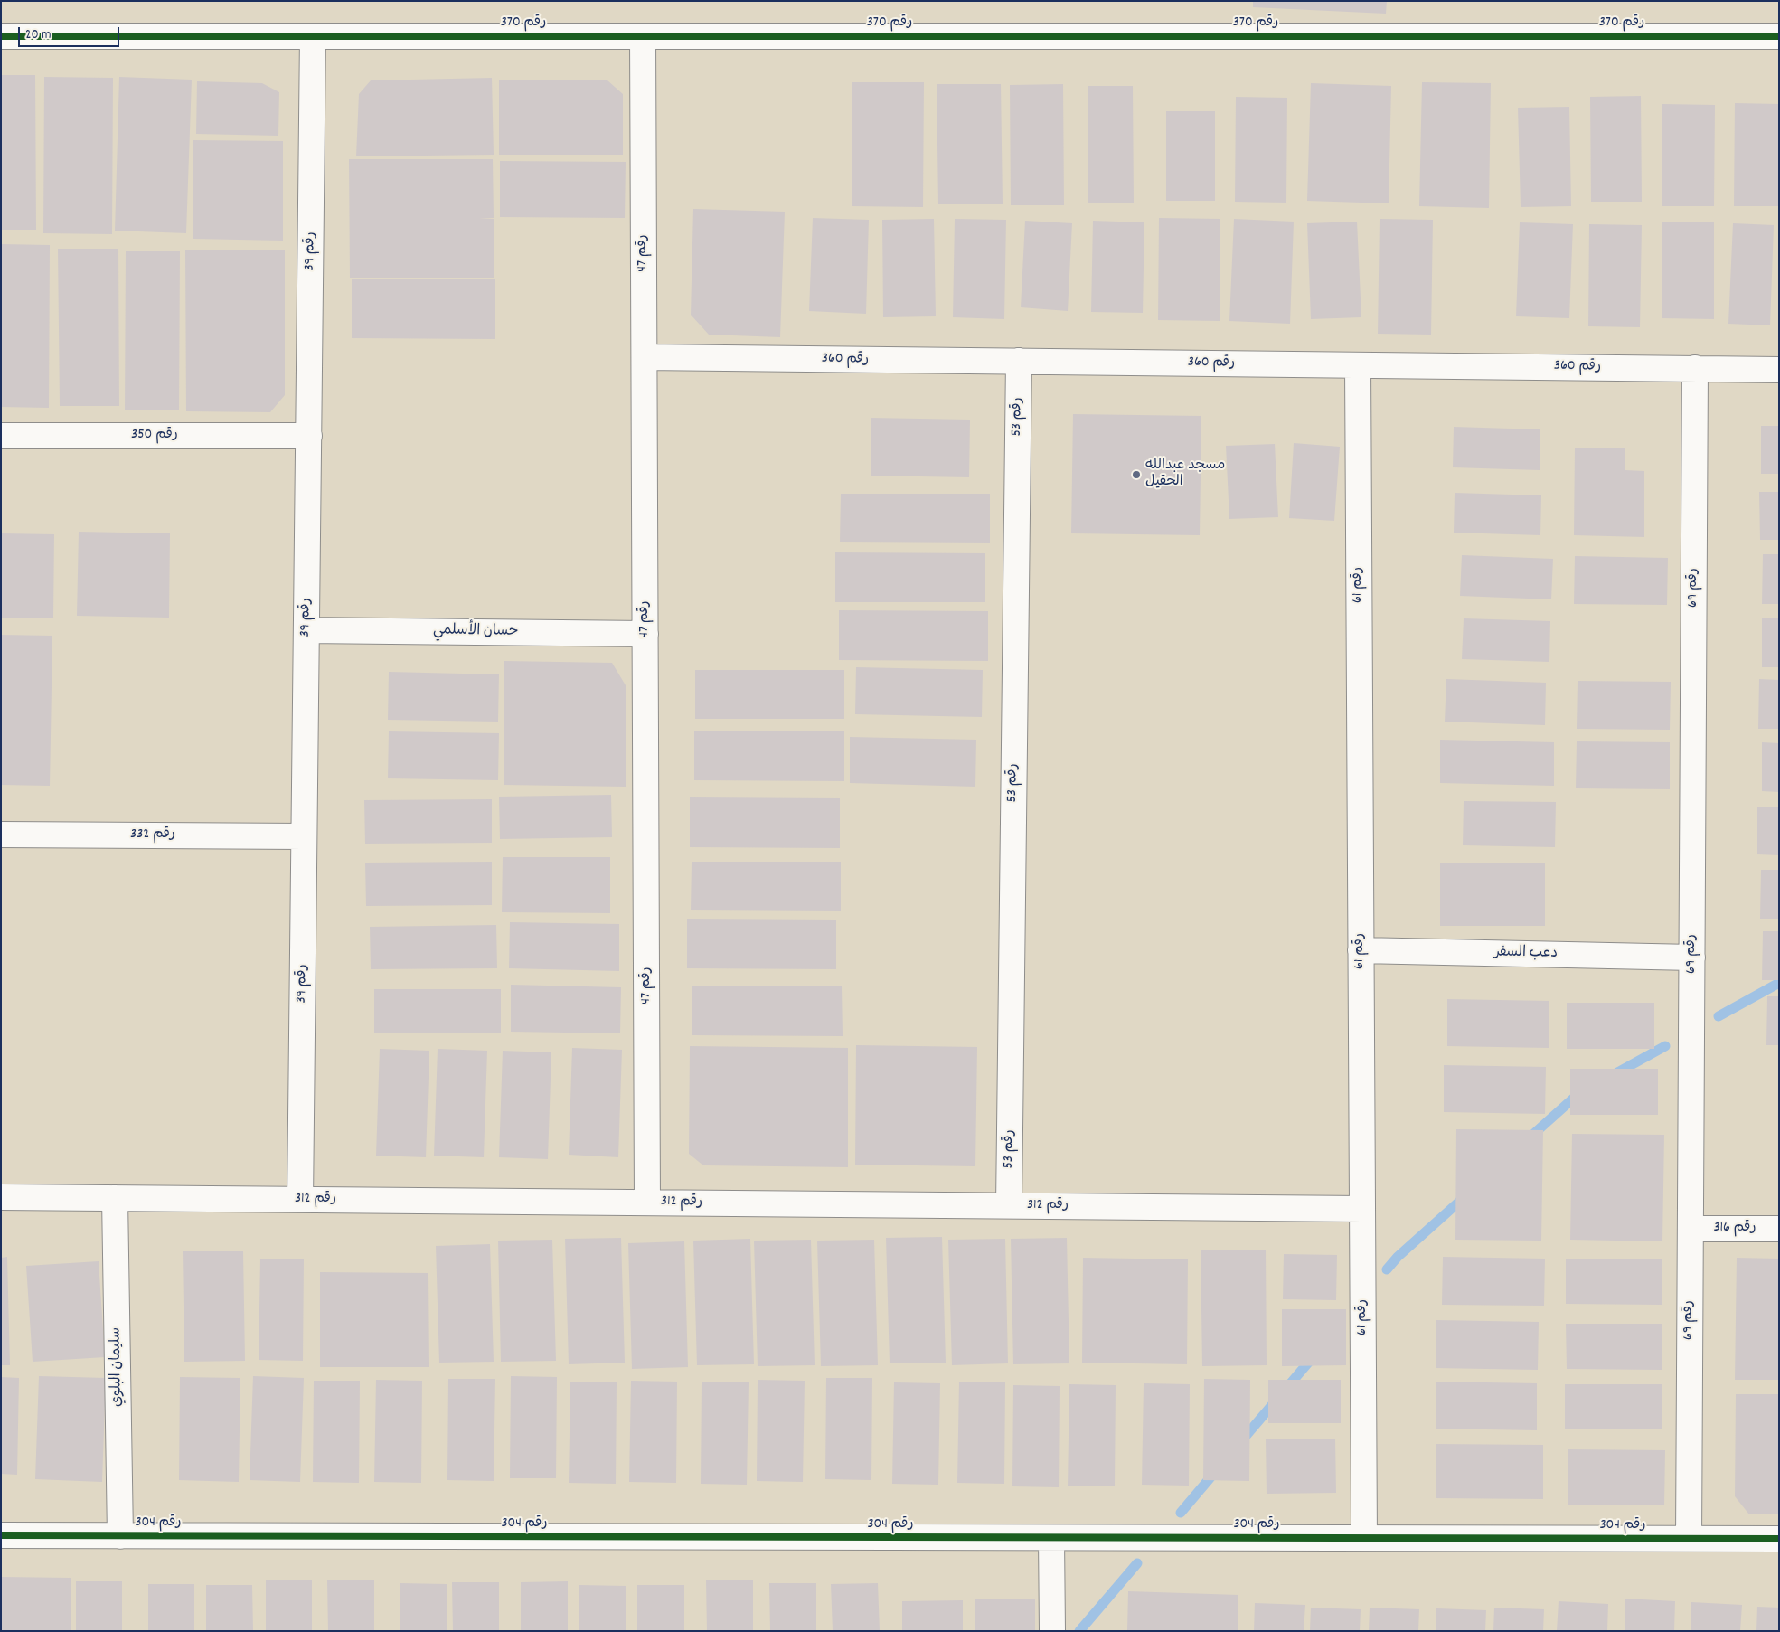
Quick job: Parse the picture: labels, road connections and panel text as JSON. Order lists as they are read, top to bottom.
{
  "streets": {
    "street": [
      "رقم 370",
      "رقم 39",
      "رقم 47",
      "رقم 360",
      "رقم 53",
      "رقم 350",
      "رقم 61",
      "رقم 69",
      "حسان الأسلمي",
      "رقم 332",
      "دعب السفر",
      "رقم 312",
      "رقم 316",
      "سليمان البلوي",
      "رقم 304"
    ]
  },
  "crossings": [
    ["رقم 370", "رقم 39"],
    ["رقم 370", "رقم 47"],
    ["رقم 39", "رقم 350"],
    ["رقم 39", "حسان الأسلمي"],
    ["رقم 39", "رقم 332"],
    ["رقم 39", "رقم 312"],
    ["رقم 47", "رقم 360"],
    ["رقم 47", "حسان الأسلمي"],
    ["رقم 47", "رقم 312"],
    ["رقم 360", "رقم 53"],
    ["رقم 360", "رقم 61"],
    ["رقم 360", "رقم 69"],
    ["رقم 53", "رقم 312"],
    ["رقم 61", "دعب السفر"],
    ["رقم 61", "رقم 312"],
    ["رقم 61", "رقم 304"],
    ["رقم 69", "دعب السفر"],
    ["رقم 69", "رقم 316"],
    ["رقم 69", "رقم 304"],
    ["رقم 312", "سليمان البلوي"],
    ["سليمان البلوي", "رقم 304"]
  ],
  "places": ["مسجد عبدالله الحقيل"],
  "scale_bar": "20 m"
}
